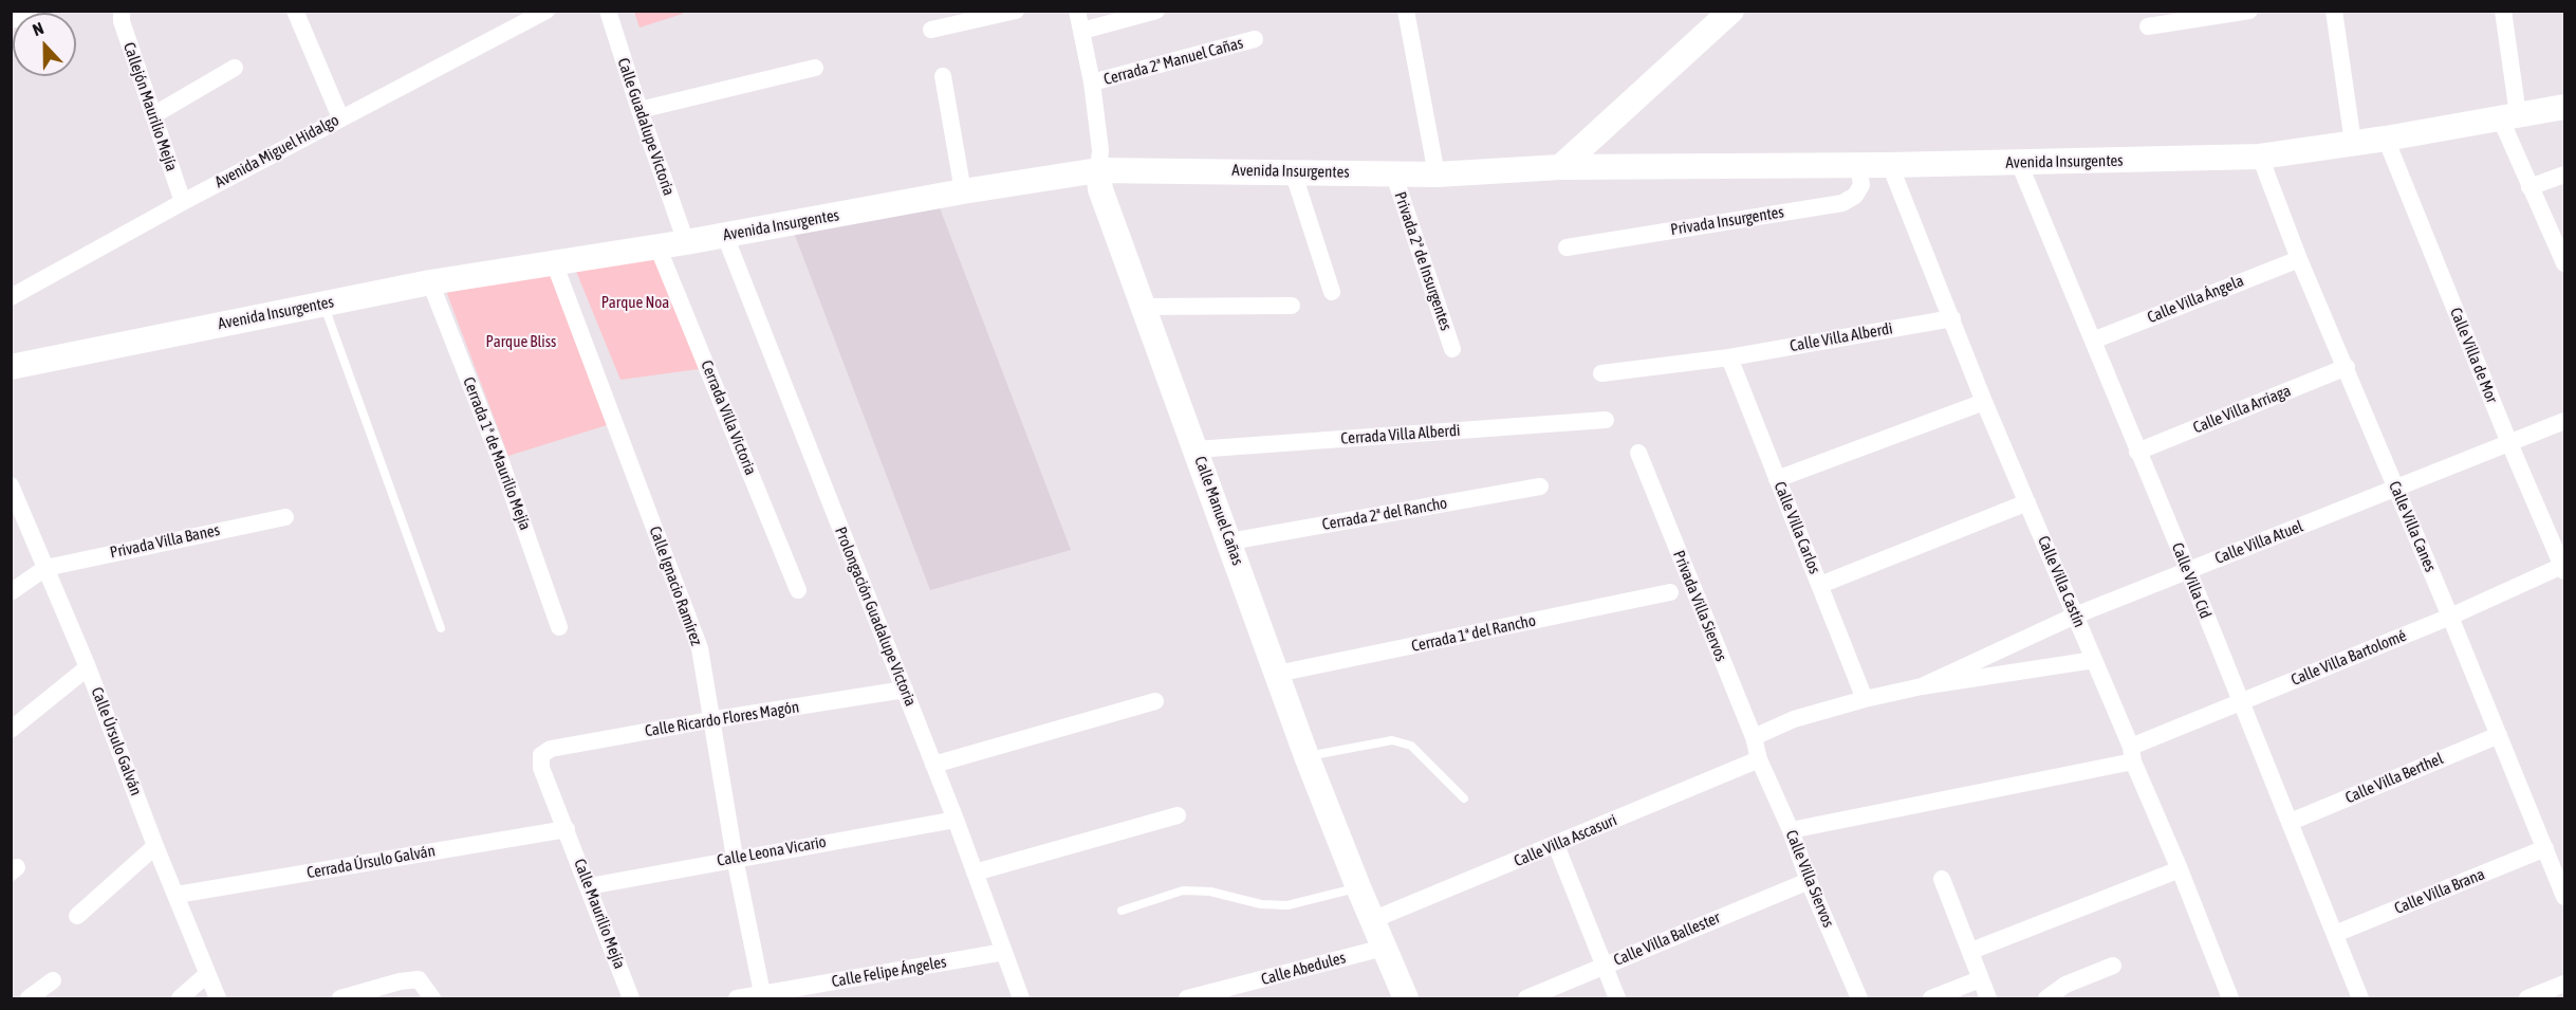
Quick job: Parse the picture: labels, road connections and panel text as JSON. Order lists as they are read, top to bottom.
{
  "streets": {
    "street": [
      "Cerrada 2ª Manuel Cañas",
      "Callejón Maurilio Mejía",
      "Calle Guadalupe Victoria",
      "Avenida Miguel Hidalgo",
      "Avenida Insurgentes",
      "Privada Insurgentes",
      "Privada 2ª de Insurgentes",
      "Calle Villa Ángela",
      "Calle Villa Alberdi",
      "Calle Villa de Mor",
      "Calle Villa Arriaga",
      "Cerrada Villa Victoria",
      "Cerrada Villa Alberdi",
      "Cerrada 1ª de Maurilio Mejía",
      "Calle Manuel Cañas",
      "Cerrada 2ª del Rancho",
      "Calle Villa Canes",
      "Calle Villa Carlos",
      "Privada Villa Banes",
      "Calle Villa Atuel",
      "Calle Villa Cid",
      "Calle Villa Castín",
      "Calle Ignacio Ramírez",
      "Privada Villa Siervos",
      "Prolongación Guadalupe Victoria",
      "Cerrada 1ª del Rancho",
      "Calle Villa Bartolomé",
      "Calle Ricardo Flores Magón",
      "Calle Úrsulo Galván",
      "Calle Villa Berthel",
      "Calle Villa Ascasuri",
      "Calle Leona Vicario",
      "Cerrada Úrsulo Galván",
      "Calle Villa Siervos",
      "Calle Villa Brana",
      "Calle Maurilio Mejía",
      "Calle Villa Ballester",
      "Calle Abedules",
      "Calle Felipe Ángeles"
    ]
  },
  "crossings": [
    ["Cerrada 2ª Manuel Cañas", "Calle Manuel Cañas"],
    ["Callejón Maurilio Mejía", "Avenida Miguel Hidalgo"],
    ["Calle Guadalupe Victoria", "Avenida Insurgentes"],
    ["Avenida Insurgentes", "Privada Insurgentes"],
    ["Avenida Insurgentes", "Privada 2ª de Insurgentes"],
    ["Avenida Insurgentes", "Calle Villa de Mor"],
    ["Avenida Insurgentes", "Cerrada Villa Victoria"],
    ["Avenida Insurgentes", "Cerrada 1ª de Maurilio Mejía"],
    ["Avenida Insurgentes", "Calle Manuel Cañas"],
    ["Avenida Insurgentes", "Calle Villa Canes"],
    ["Avenida Insurgentes", "Calle Villa Cid"],
    ["Avenida Insurgentes", "Calle Villa Castín"],
    ["Avenida Insurgentes", "Calle Ignacio Ramírez"],
    ["Avenida Insurgentes", "Prolongación Guadalupe Victoria"],
    ["Calle Villa Ángela", "Calle Villa Canes"],
    ["Calle Villa Ángela", "Calle Villa Cid"],
    ["Calle Villa Alberdi", "Calle Villa Carlos"],
    ["Calle Villa Alberdi", "Calle Villa Castín"],
    ["Calle Villa de Mor", "Calle Villa Atuel"],
    ["Calle Villa de Mor", "Calle Villa Bartolomé"],
    ["Calle Villa Arriaga", "Calle Villa Canes"],
    ["Calle Villa Arriaga", "Calle Villa Cid"],
    ["Cerrada Villa Alberdi", "Calle Manuel Cañas"],
    ["Calle Manuel Cañas", "Cerrada 2ª del Rancho"],
    ["Calle Manuel Cañas", "Cerrada 1ª del Rancho"],
    ["Calle Manuel Cañas", "Calle Villa Ascasuri"],
    ["Calle Manuel Cañas", "Calle Abedules"],
    ["Calle Villa Canes", "Calle Villa Atuel"],
    ["Calle Villa Canes", "Calle Villa Bartolomé"],
    ["Calle Villa Canes", "Calle Villa Berthel"],
    ["Calle Villa Canes", "Calle Villa Brana"],
    ["Privada Villa Banes", "Calle Úrsulo Galván"],
    ["Calle Villa Atuel", "Calle Villa Cid"],
    ["Calle Villa Atuel", "Calle Villa Castín"],
    ["Calle Villa Cid", "Calle Villa Bartolomé"],
    ["Calle Villa Cid", "Calle Villa Berthel"],
    ["Calle Villa Cid", "Calle Villa Brana"],
    ["Calle Villa Castín", "Calle Villa Bartolomé"],
    ["Calle Ignacio Ramírez", "Calle Ricardo Flores Magón"],
    ["Calle Ignacio Ramírez", "Calle Leona Vicario"],
    ["Calle Ignacio Ramírez", "Calle Felipe Ángeles"],
    ["Privada Villa Siervos", "Calle Villa Ascasuri"],
    ["Privada Villa Siervos", "Calle Villa Siervos"],
    ["Prolongación Guadalupe Victoria", "Calle Ricardo Flores Magón"],
    ["Prolongación Guadalupe Victoria", "Calle Leona Vicario"],
    ["Prolongación Guadalupe Victoria", "Calle Felipe Ángeles"],
    ["Calle Villa Bartolomé", "Calle Villa Siervos"],
    ["Calle Ricardo Flores Magón", "Calle Maurilio Mejía"],
    ["Calle Úrsulo Galván", "Cerrada Úrsulo Galván"],
    ["Calle Villa Ascasuri", "Calle Villa Siervos"],
    ["Calle Leona Vicario", "Calle Maurilio Mejía"],
    ["Cerrada Úrsulo Galván", "Calle Maurilio Mejía"],
    ["Calle Villa Siervos", "Calle Villa Ballester"]
  ],
  "parks": ["Parque Noa", "Parque Bliss"],
  "north": "top"
}
